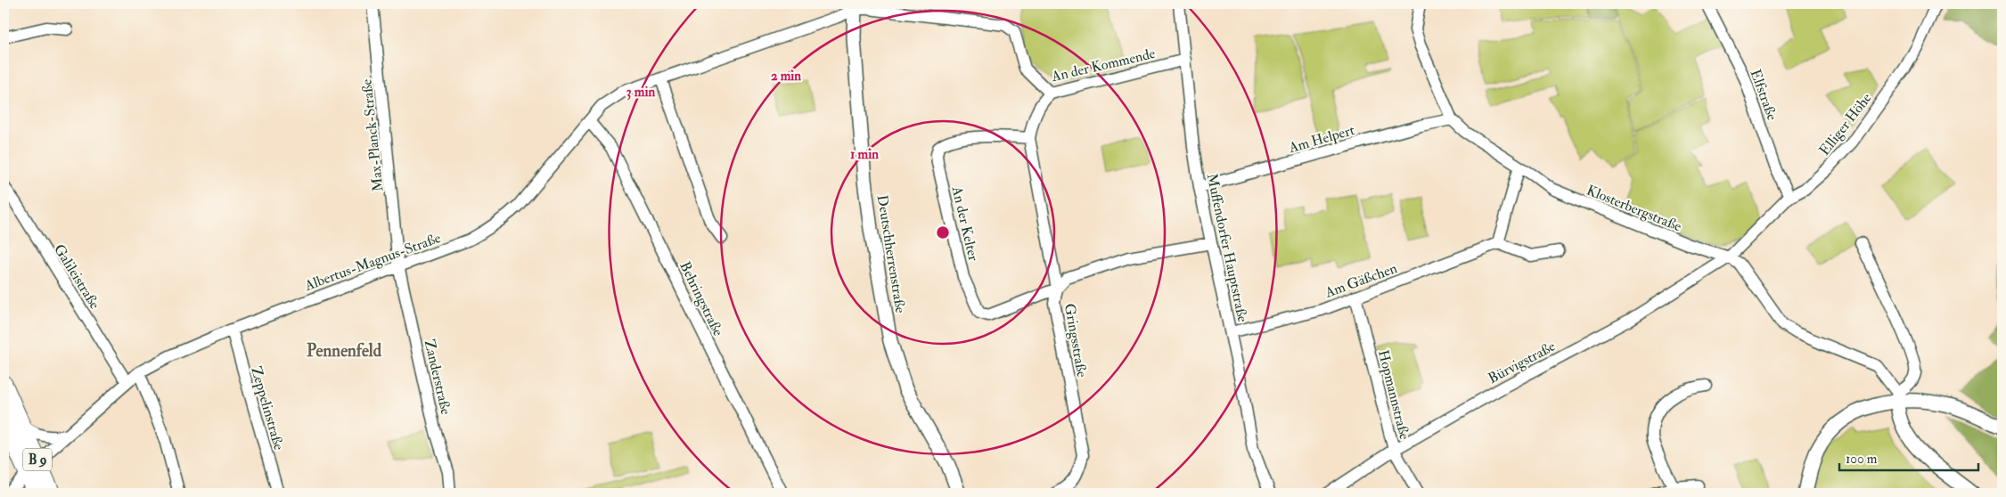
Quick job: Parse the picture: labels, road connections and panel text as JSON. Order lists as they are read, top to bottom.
{
  "streets": {
    "main road": ["B 9"],
    "street": [
      "An der Kommende",
      "Elfstraße",
      "Elliger Höhe",
      "Max-Planck-Straße",
      "Am Helpert",
      "Klosterbergstraße",
      "An der Kelter",
      "Muffendorfer Hauptstraße",
      "Deutschherrenstraße",
      "Albertus-Magnus-Straße",
      "Galileistraße",
      "Am Gäßchen",
      "Behringstraße",
      "Gringsstraße",
      "Bürvigstraße",
      "Zanderstraße",
      "Hopmannstraße",
      "Zeppelinstraße"
    ]
  },
  "crossings": [
    ["An der Kommende", "Muffendorfer Hauptstraße"],
    ["An der Kommende", "Deutschherrenstraße"],
    ["An der Kommende", "Albertus-Magnus-Straße"],
    ["Elfstraße", "Elliger Höhe"],
    ["Elliger Höhe", "Klosterbergstraße"],
    ["Elliger Höhe", "Bürvigstraße"],
    ["Max-Planck-Straße", "Albertus-Magnus-Straße"],
    ["Max-Planck-Straße", "Zanderstraße"],
    ["Am Helpert", "Klosterbergstraße"],
    ["Am Helpert", "Muffendorfer Hauptstraße"],
    ["Klosterbergstraße", "Bürvigstraße"],
    ["An der Kelter", "Gringsstraße"],
    ["Muffendorfer Hauptstraße", "Am Gäßchen"],
    ["Muffendorfer Hauptstraße", "Gringsstraße"],
    ["Deutschherrenstraße", "Albertus-Magnus-Straße"],
    ["Albertus-Magnus-Straße", "Galileistraße"],
    ["Albertus-Magnus-Straße", "Behringstraße"],
    ["Albertus-Magnus-Straße", "Zanderstraße"],
    ["Albertus-Magnus-Straße", "Zeppelinstraße"],
    ["Albertus-Magnus-Straße", "B 9"],
    ["Am Gäßchen", "Hopmannstraße"],
    ["Bürvigstraße", "Hopmannstraße"]
  ],
  "districts": ["Pennenfeld"],
  "scale_bar": "100 m",
  "rings": ["2 min", "3 min", "1 min"]
}
